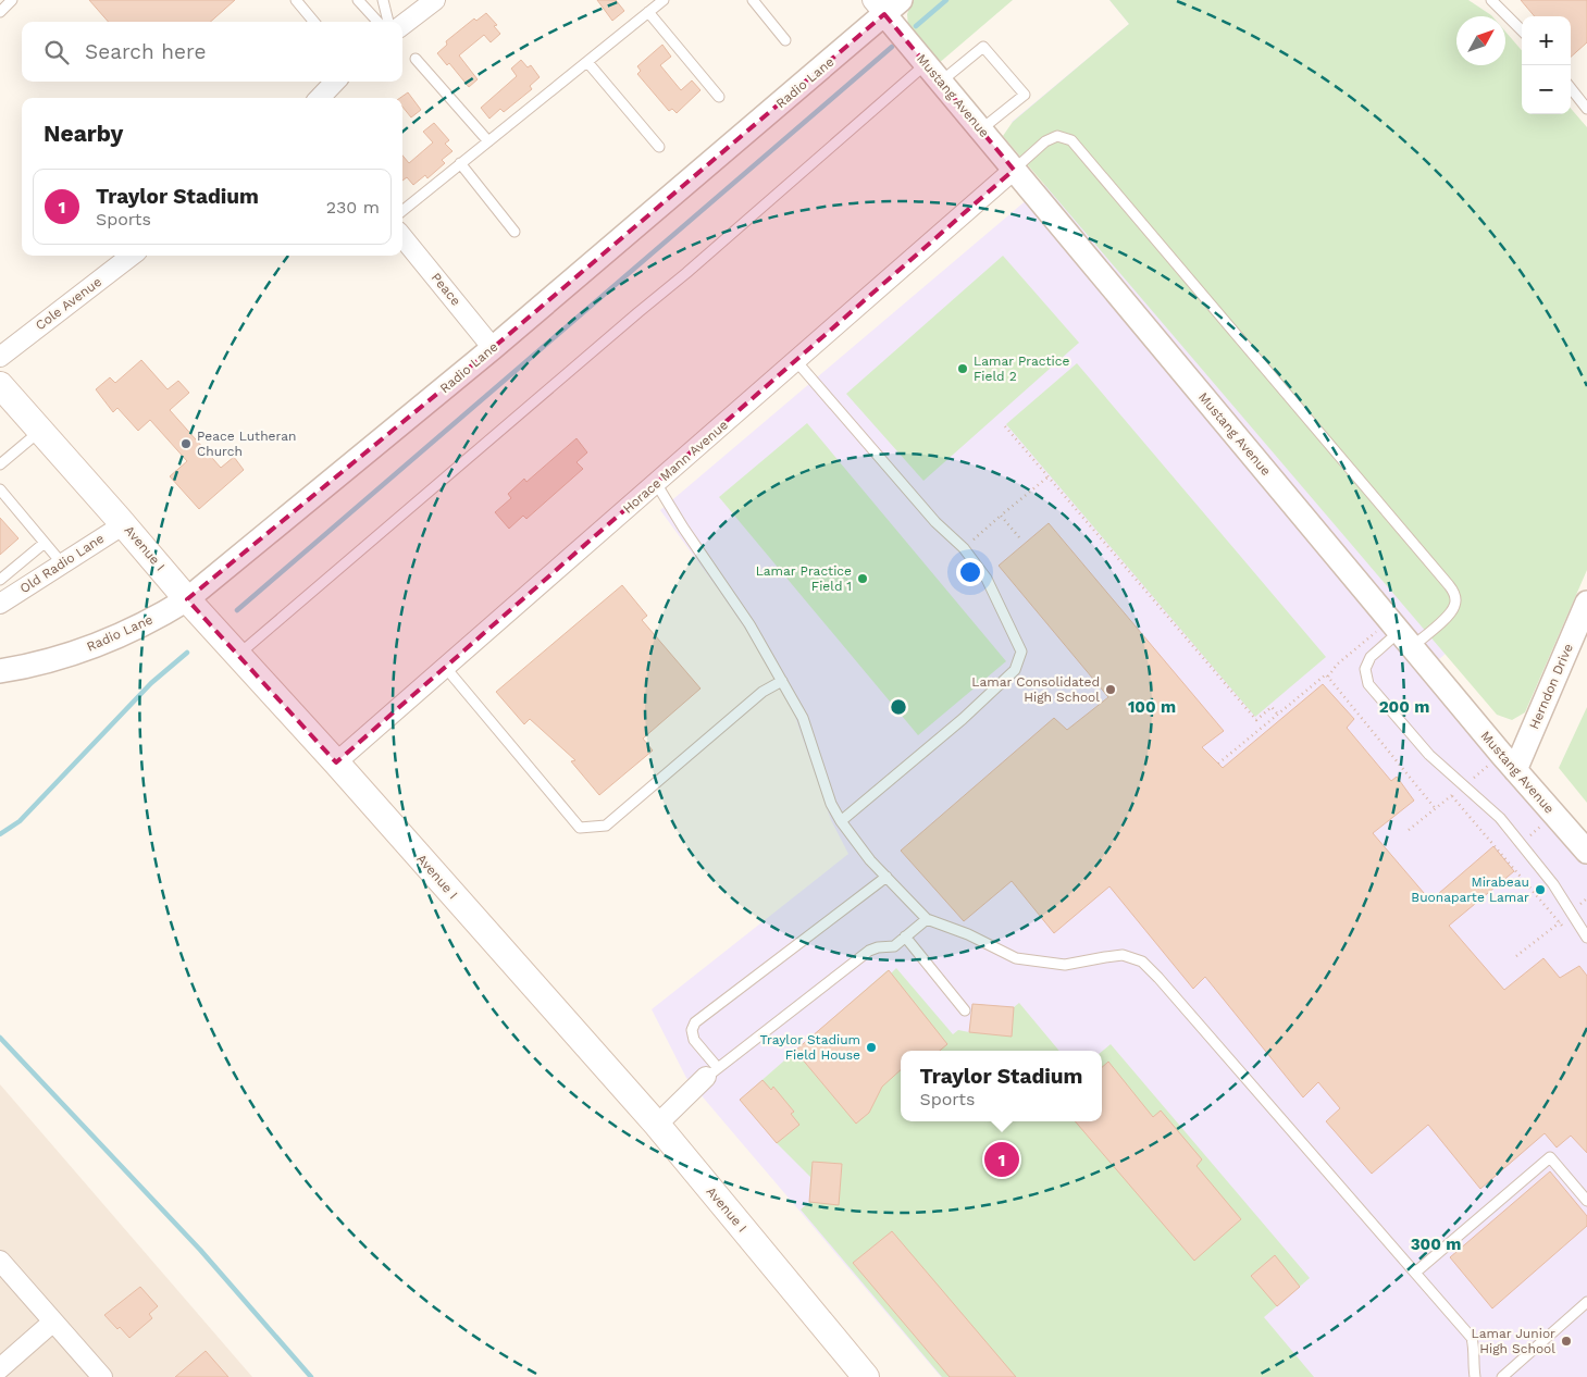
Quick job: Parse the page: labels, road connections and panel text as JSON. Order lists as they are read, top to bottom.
{
  "streets": {
    "main road": ["Avenue I"],
    "street": [
      "Radio Lane",
      "Mustang Avenue",
      "Peace",
      "Cole Avenue",
      "Horace Mann Avenue",
      "Old Radio Lane",
      "Herndon Drive"
    ]
  },
  "crossings": [
    ["Radio Lane", "Mustang Avenue"],
    ["Radio Lane", "Peace"],
    ["Radio Lane", "Avenue I"],
    ["Mustang Avenue", "Horace Mann Avenue"],
    ["Mustang Avenue", "Herndon Drive"],
    ["Horace Mann Avenue", "Avenue I"],
    ["Avenue I", "Old Radio Lane"]
  ],
  "places": [
    "Lamar Practice Field 2",
    "Peace Lutheran Church",
    "Lamar Practice Field 1",
    "Lamar Consolidated High School",
    "Mirabeau Buonaparte Lamar",
    "Traylor Stadium Field House",
    "Lamar Junior High School"
  ],
  "north": "top right",
  "page": {
    "map_buttons": ["+", "−"],
    "search": "Search here",
    "heading": "Nearby",
    "list": [
      {
        "mark": "1",
        "name": "Traylor Stadium",
        "note": "Sports",
        "value": "230 m"
      }
    ],
    "popup": ["Traylor Stadium", "Sports"],
    "pins": "1"
  },
  "rings": ["100 m", "200 m", "300 m"]
}
